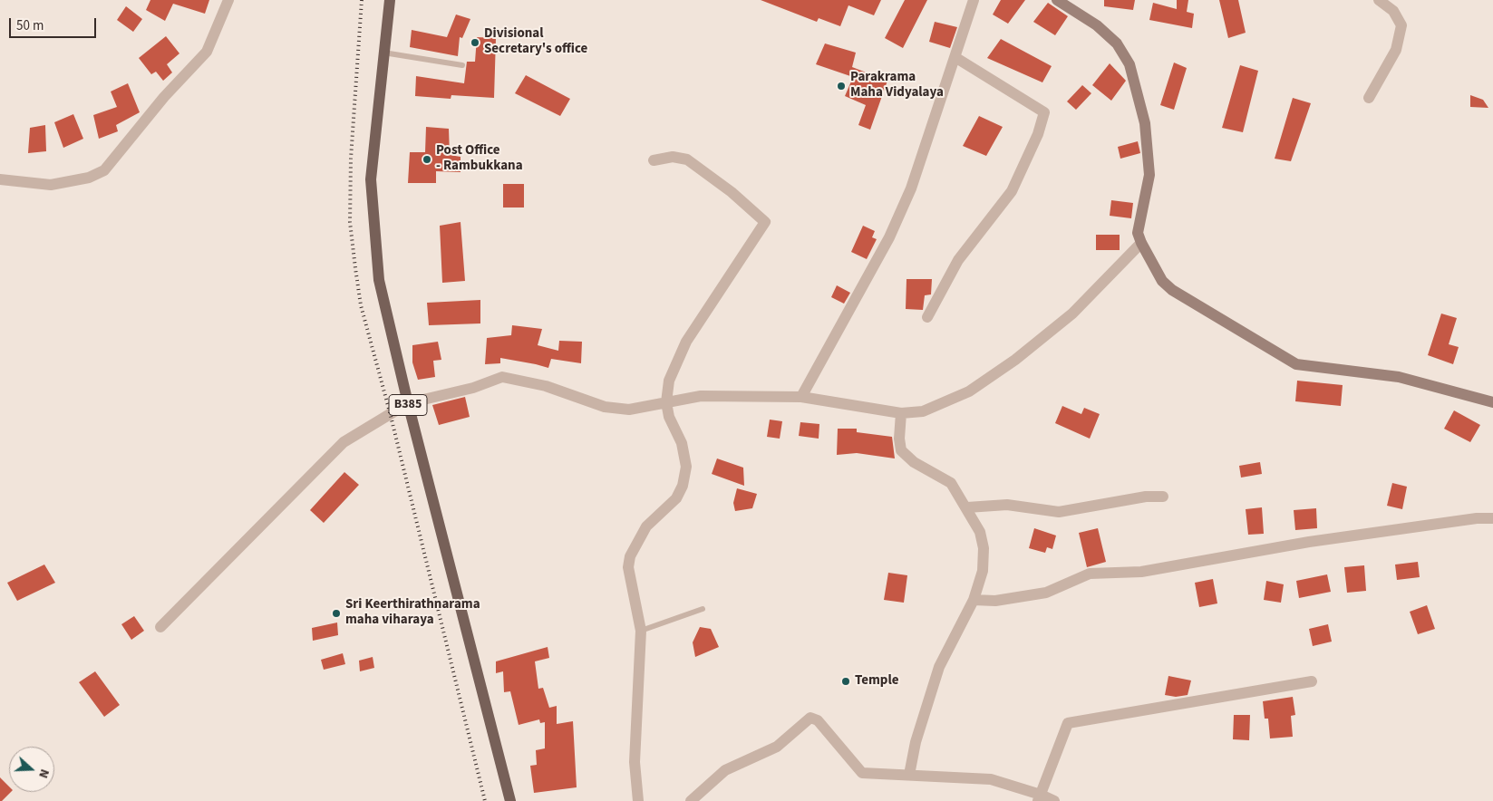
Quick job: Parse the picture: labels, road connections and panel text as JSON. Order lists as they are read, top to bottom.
{
  "streets": {
    "main road": ["B385"]
  },
  "places": [
    "Divisional Secretary's office",
    "Parakrama Maha Vidyalaya",
    "Post Office - Rambukkana",
    "Sri Keerthirathnarama maha viharaya",
    "Temple"
  ],
  "scale_bar": "50 m",
  "north": "right"
}
